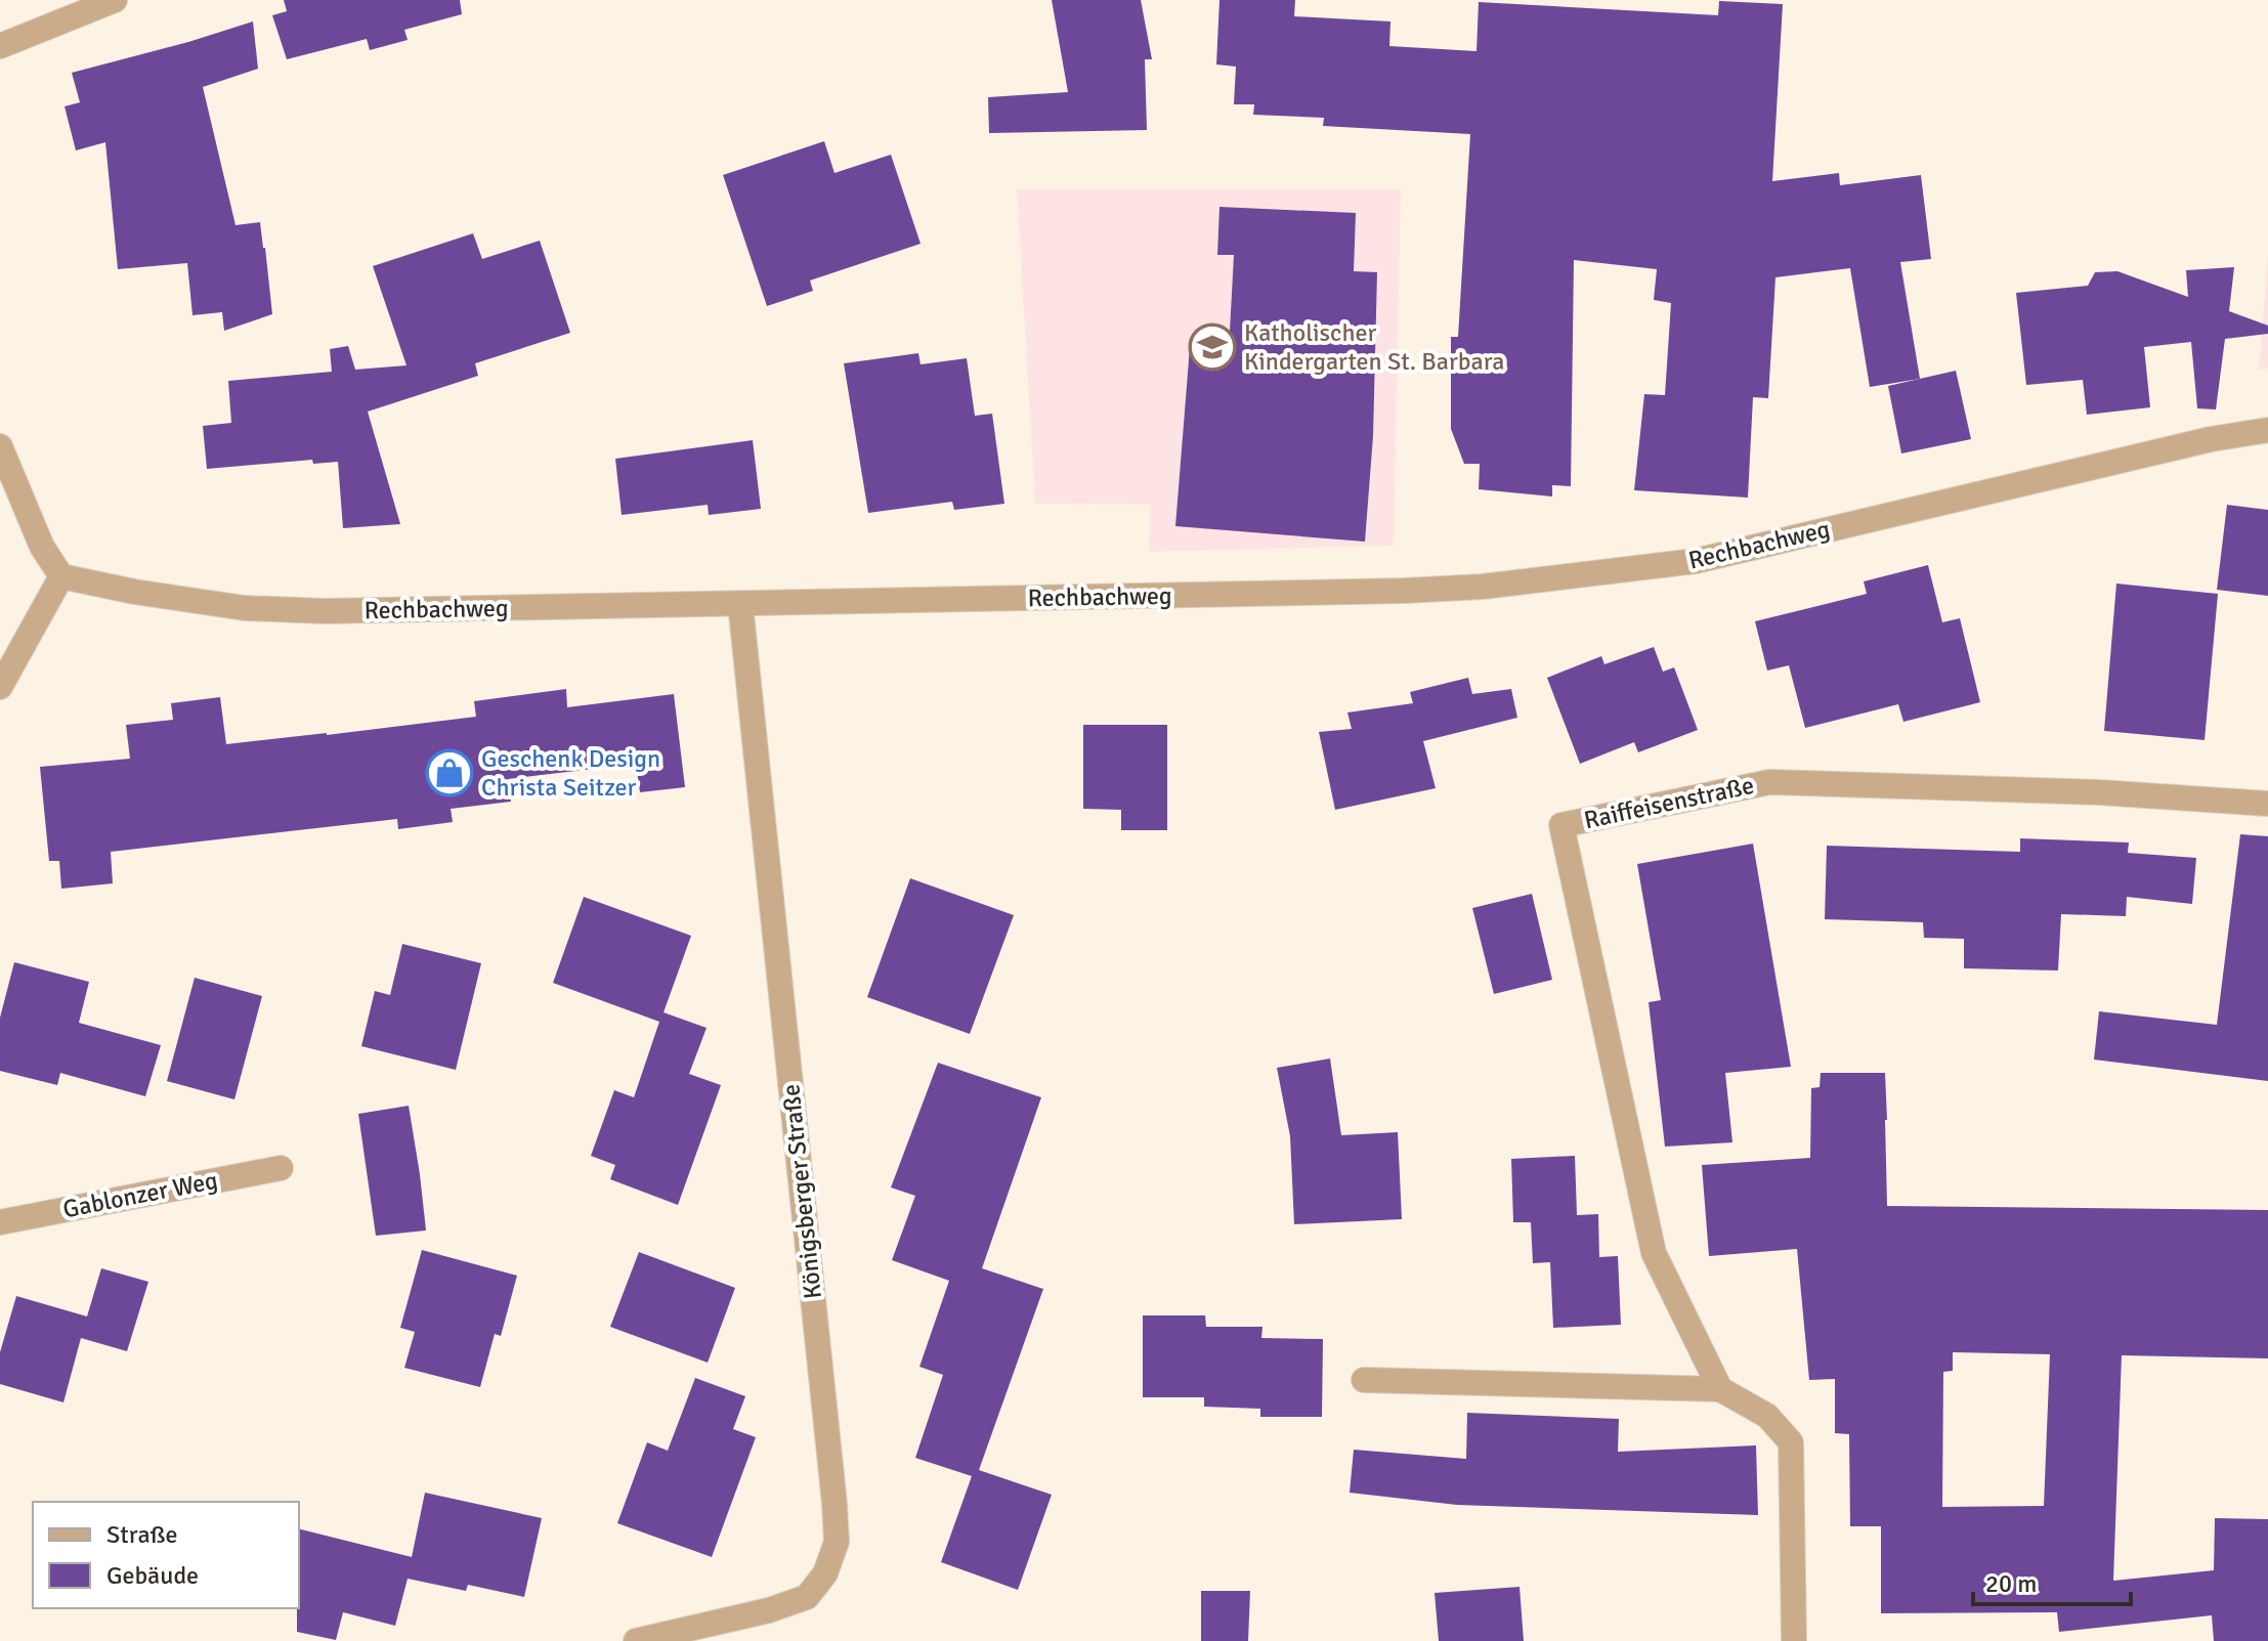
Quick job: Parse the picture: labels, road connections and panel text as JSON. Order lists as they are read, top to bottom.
{
  "streets": {
    "street": [
      "Rechbachweg",
      "Raiffeisenstraße",
      "Königsberger Straße",
      "Gablonzer Weg"
    ]
  },
  "crossings": [
    ["Rechbachweg", "Königsberger Straße"]
  ],
  "places": {
    "school or university": ["Katholischer Kindergarten St. Barbara"],
    "shop": ["Geschenk Design Christa Seitzer"]
  },
  "legend": ["Straße", "Gebäude"],
  "scale_bar": "20 m"
}
